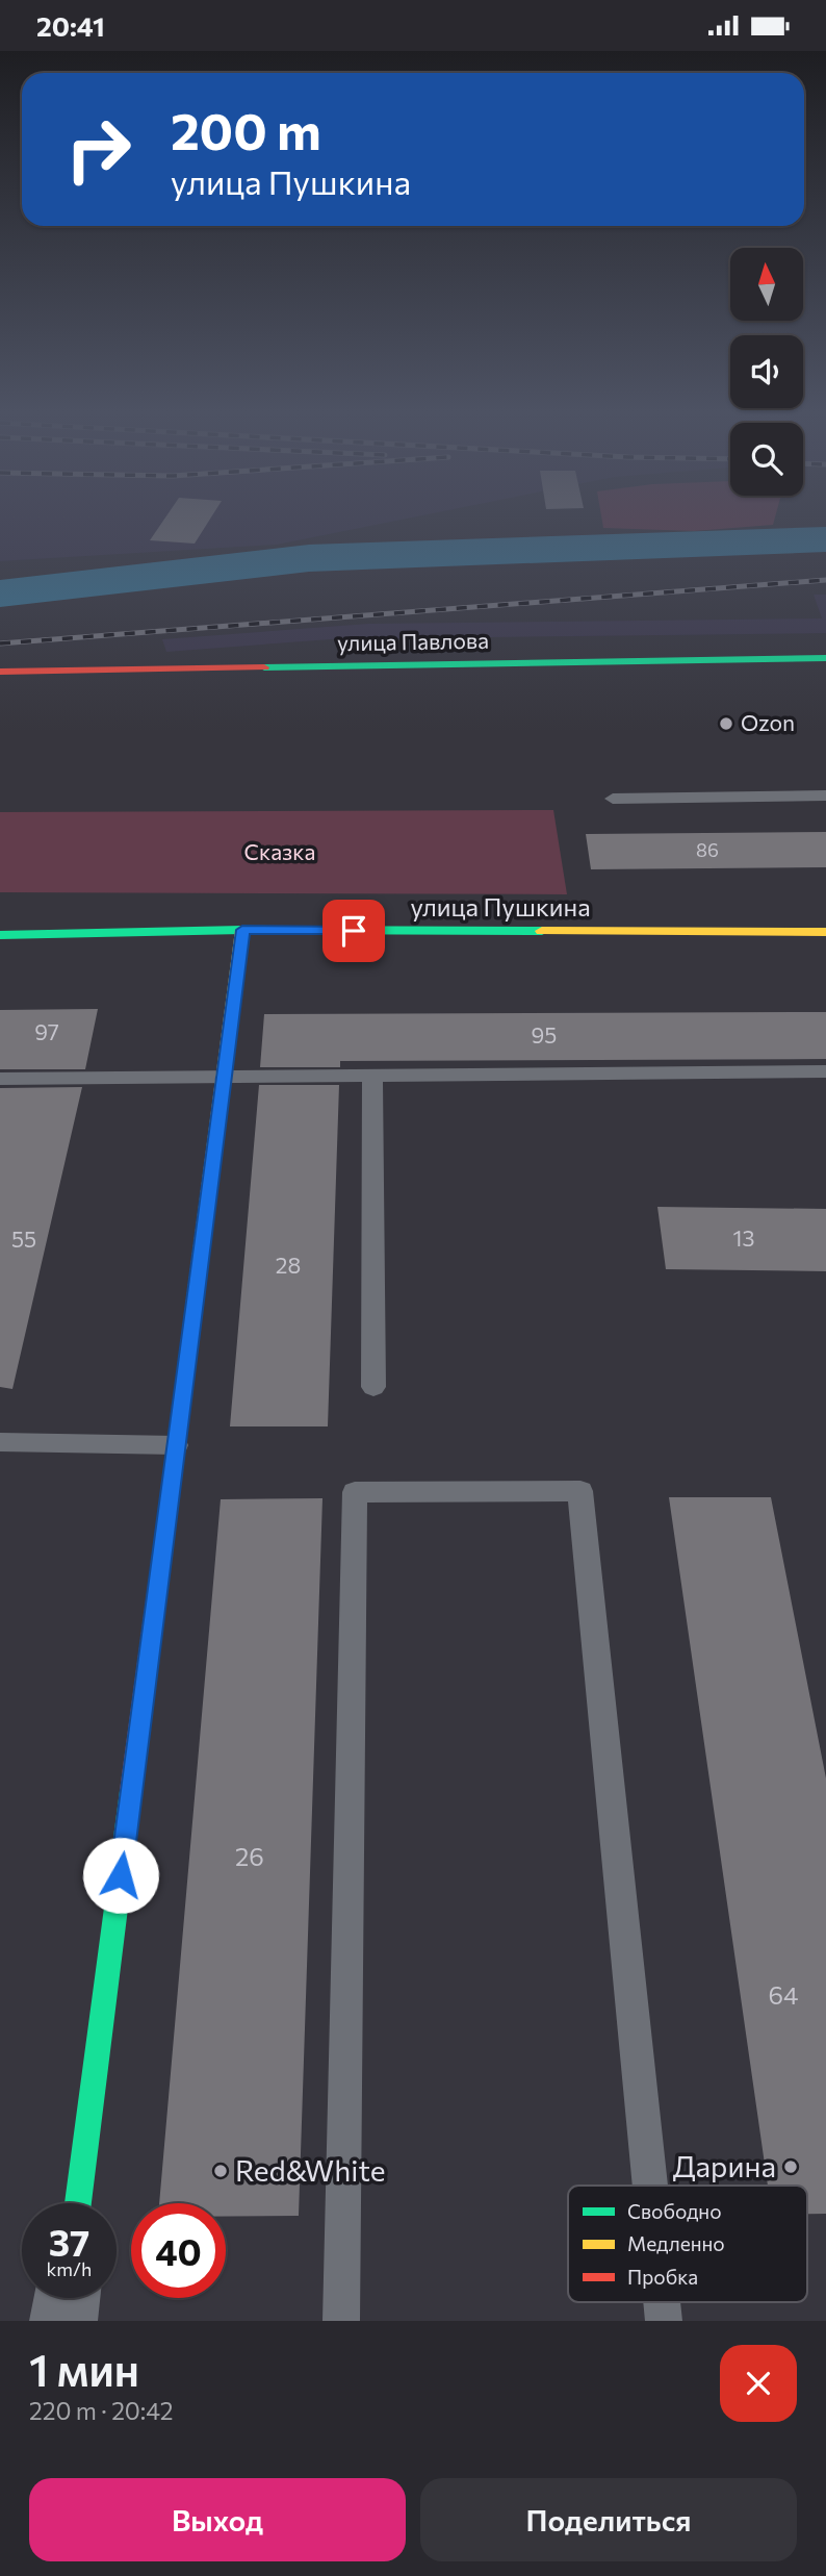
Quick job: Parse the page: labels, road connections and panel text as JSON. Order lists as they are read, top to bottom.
{
  "streets": {
    "street": ["улица Павлова", "улица Пушкина"]
  },
  "parks": ["Сказка"],
  "places": ["Ozon", "Дарина", "Red&White"],
  "house_numbers": [
    "86",
    "97",
    "95",
    "13",
    "55",
    "28",
    "26",
    "64"
  ],
  "legend": ["Свободно", "Медленно", "Пробка"],
  "north": "top",
  "page": {
    "status": "20:41",
    "turn": ["200 m", "улица Пушкина"],
    "speed": "37 km/h",
    "limit": "40",
    "heading": ["1 мин", "220 m · 20:42"],
    "buttons": ["Выход", "Поделиться"]
  }
}
